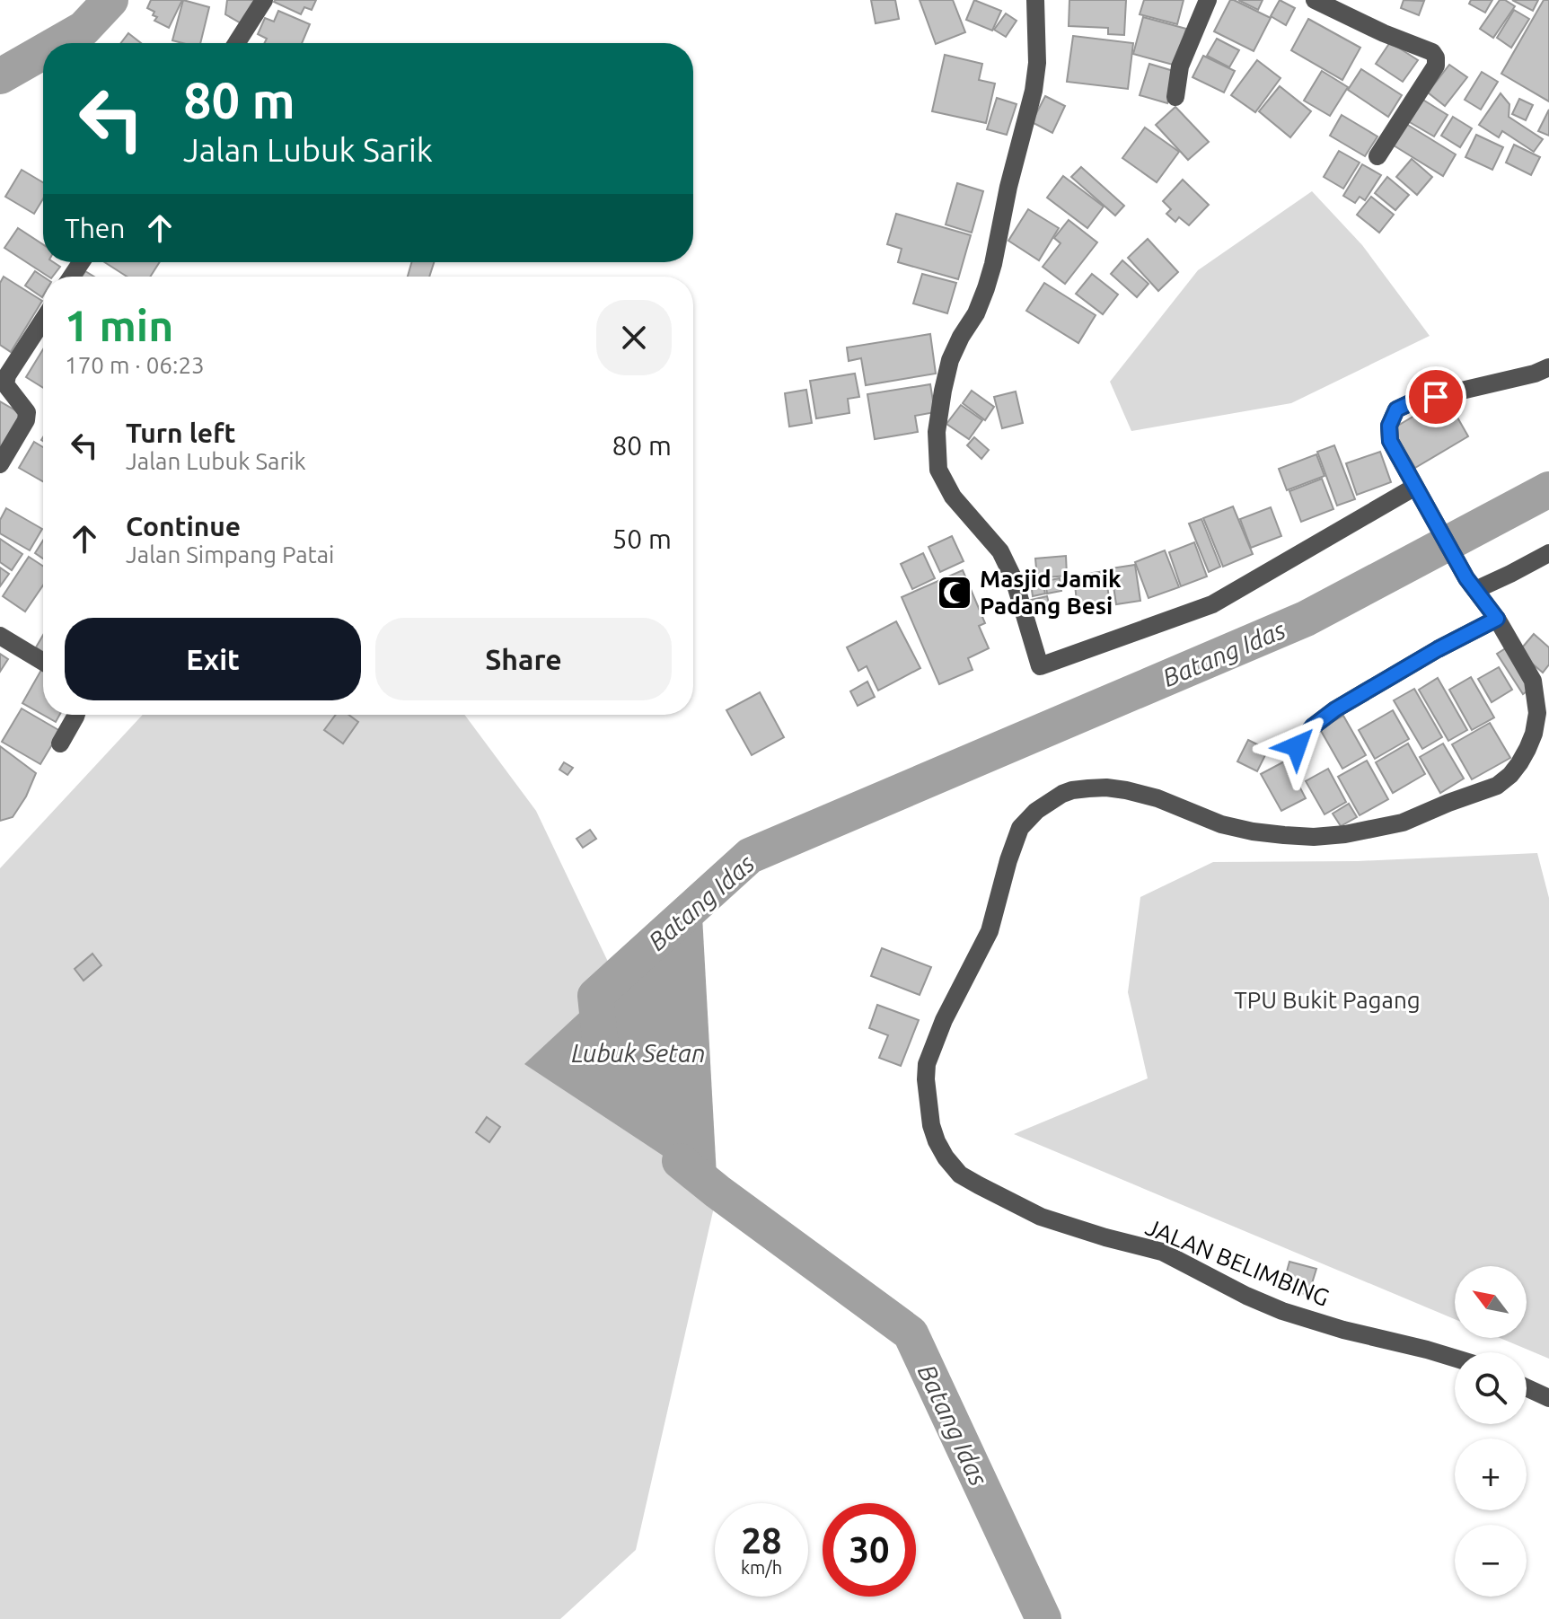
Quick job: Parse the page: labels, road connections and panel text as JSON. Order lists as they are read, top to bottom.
{
  "streets": {
    "street": ["JALAN BELIMBING"]
  },
  "water": ["Batang Idas", "Lubuk Setan"],
  "parks": ["TPU Bukit Pagang"],
  "places": {
    "mosque": ["Masjid Jamik Padang Besi"]
  },
  "north": "top left",
  "page": {
    "turn": ["80 m", "Jalan Lubuk Sarik"],
    "then": "Then",
    "heading": ["1 min", "170 m · 06:23"],
    "list": [
      {
        "name": "Turn left",
        "note": "Jalan Lubuk Sarik",
        "value": "80 m"
      },
      {
        "name": "Continue",
        "note": "Jalan Simpang Patai",
        "value": "50 m"
      }
    ],
    "buttons": ["Exit", "Share"],
    "map_buttons": ["+", "−"],
    "speed": "28 km/h",
    "limit": "30"
  }
}
